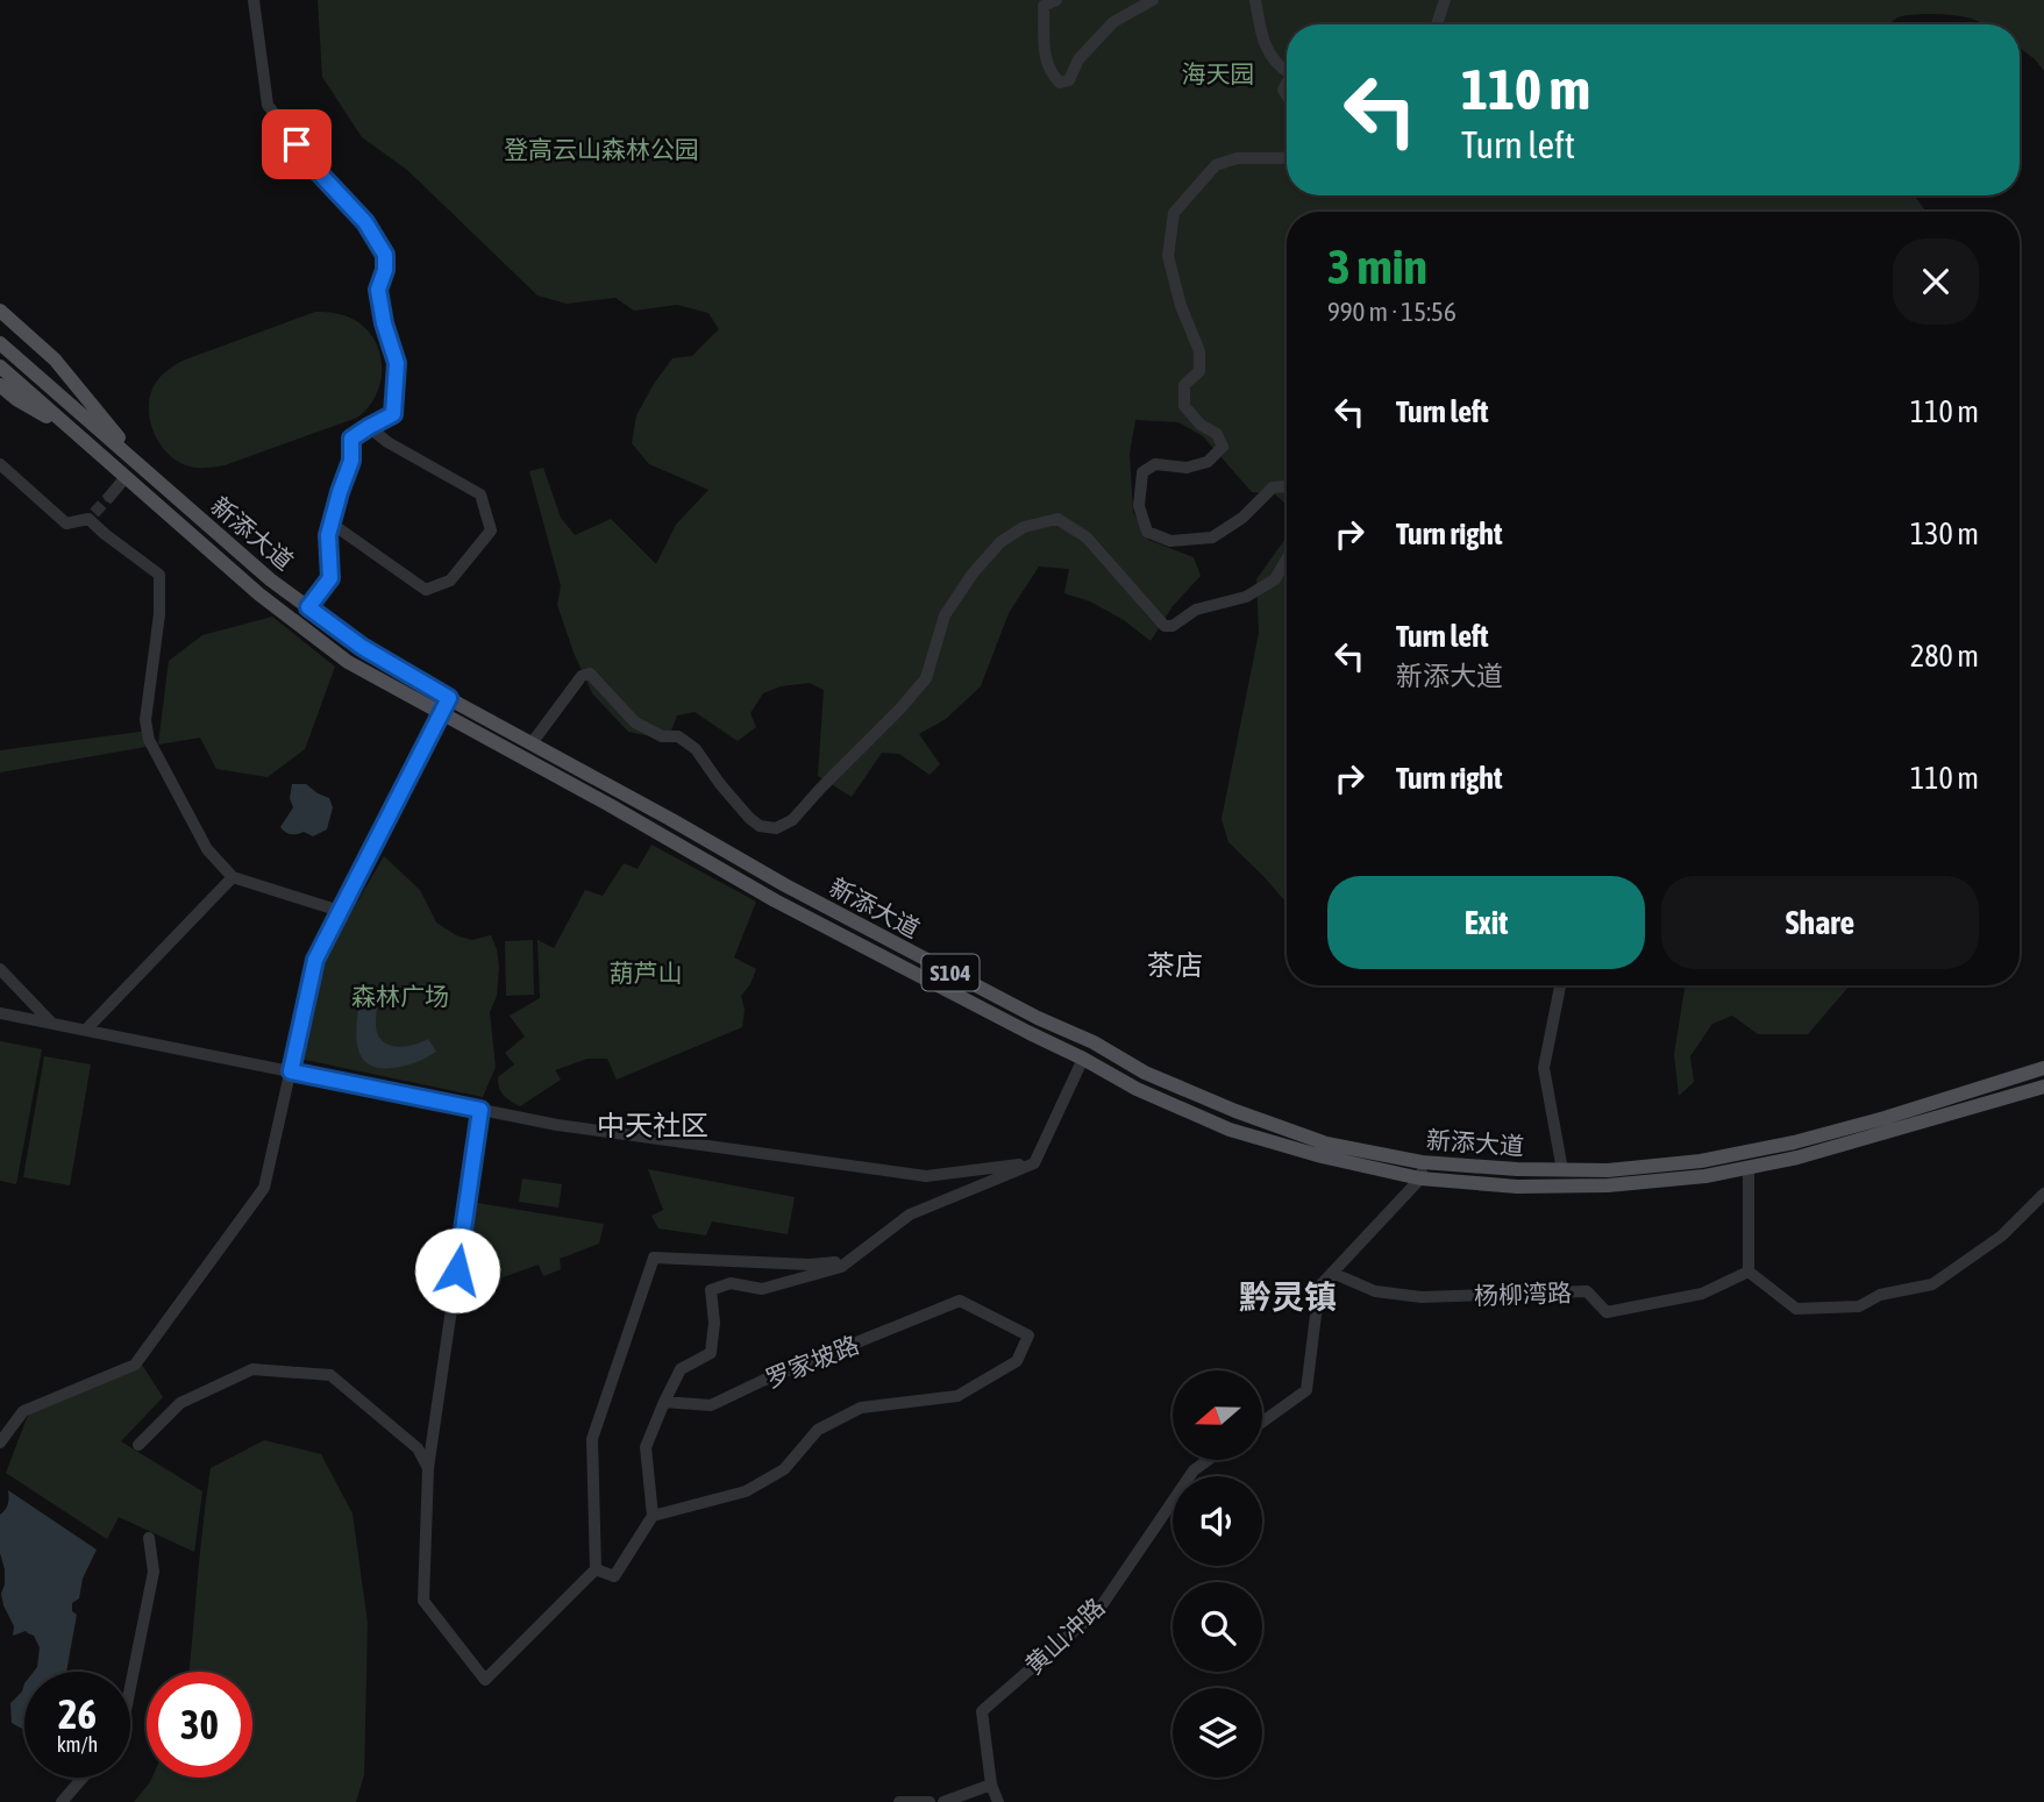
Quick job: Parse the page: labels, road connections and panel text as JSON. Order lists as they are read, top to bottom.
{
  "streets": {
    "main road": ["新添大道", "S104"],
    "street": ["杨柳湾路", "罗家坡路", "黄山冲路"]
  },
  "districts": ["茶店", "中天社区", "黔灵镇"],
  "parks": [
    "海天园",
    "登高云山森林公园",
    "葫芦山",
    "森林广场"
  ],
  "north": "left",
  "page": {
    "turn": ["110 m", "Turn left"],
    "heading": ["3 min", "990 m · 15:56"],
    "list": [
      {
        "name": "Turn left",
        "value": "110 m"
      },
      {
        "name": "Turn right",
        "value": "130 m"
      },
      {
        "name": "Turn left",
        "note": "新添大道",
        "value": "280 m"
      },
      {
        "name": "Turn right",
        "value": "110 m"
      }
    ],
    "buttons": ["Exit", "Share"],
    "speed": "26 km/h",
    "limit": "30"
  }
}
